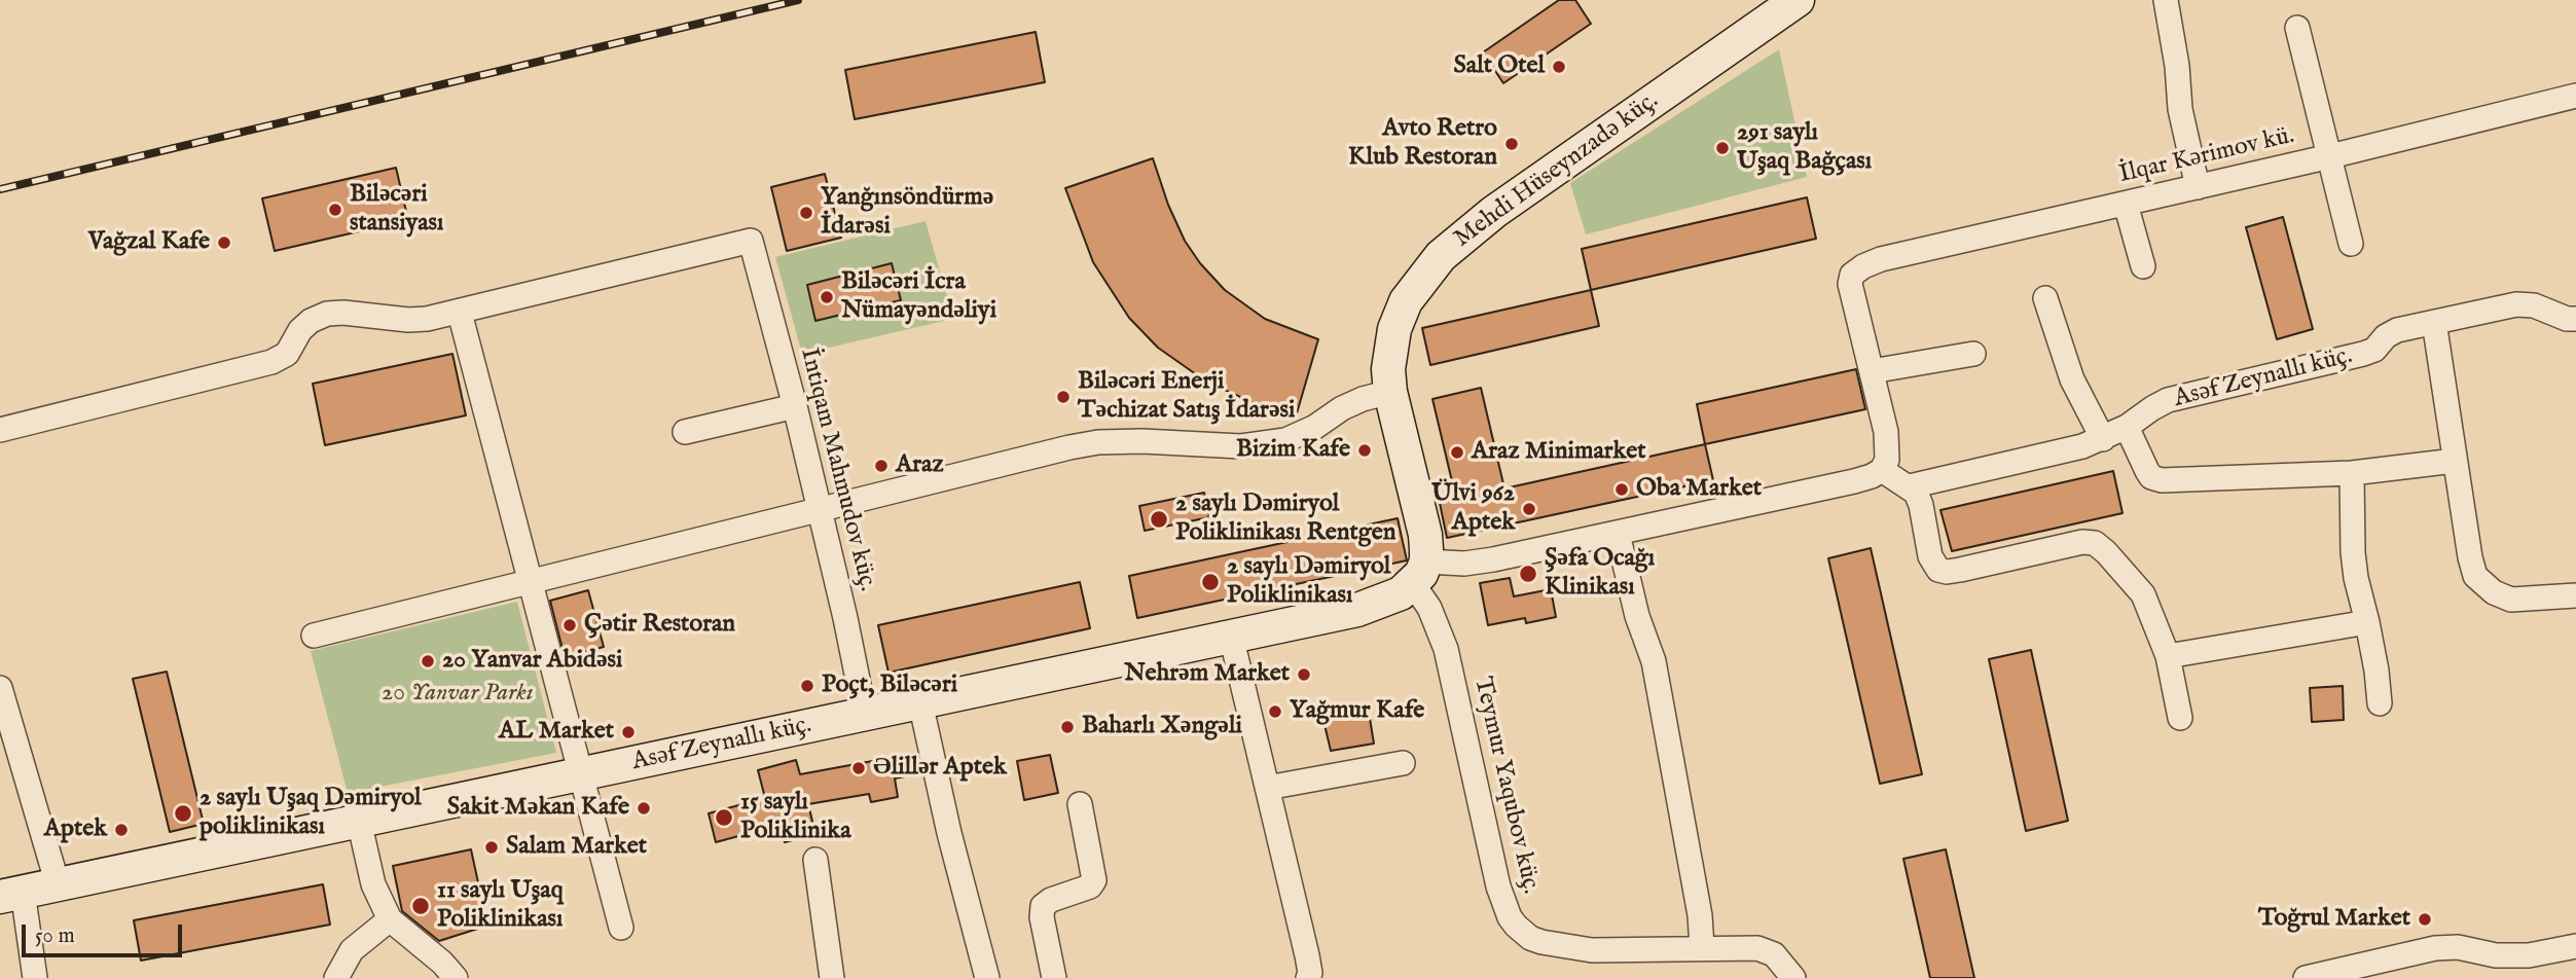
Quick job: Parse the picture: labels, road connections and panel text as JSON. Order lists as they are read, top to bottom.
{
  "streets": {
    "main road": ["Mehdi Hüseynzadə küç.", "Asəf Zeynallı küç."],
    "street": ["İlqar Kərimov kü.", "İntiqam Mahmudov küç.", "Teymur Yaqubov küç."]
  },
  "crossings": [
    ["Asəf Zeynallı küç.", "İntiqam Mahmudov küç."],
    ["Asəf Zeynallı küç.", "Teymur Yaqubov küç."]
  ],
  "parks": ["20 Yanvar Parkı"],
  "places": [
    "Salt Otel",
    "Avto Retro Klub Restoran",
    "291 saylı Uşaq Bağçası",
    "Biləcəri stansiyası",
    "Yanğınsöndürmə İdarəsi",
    "Vağzal Kafe",
    "Biləcəri İcra Nümayəndəliyi",
    "Biləcəri Enerji Təchizat Satış İdarəsi",
    "Bizim Kafe",
    "Araz Minimarket",
    "Araz",
    "Oba Market",
    "Ülvi 962 Aptek",
    "2 saylı Dəmiryol Poliklinikası Rentgen",
    "Şəfa Ocağı Klinikası",
    "2 saylı Dəmiryol Poliklinikası",
    "Çətir Restoran",
    "20 Yanvar Abidəsi",
    "Nehrəm Market",
    "Poçt, Biləcəri",
    "Yağmur Kafe",
    "Baharlı Xəngəli",
    "AL Market",
    "Əlillər Aptek",
    "Sakit Məkan Kafe",
    "2 saylı Uşaq Dəmiryol poliklinikası",
    "15 saylı Poliklinika",
    "Aptek",
    "Salam Market",
    "11 saylı Uşaq Poliklinikası",
    "Toğrul Market"
  ],
  "scale_bar": "50 m"
}
